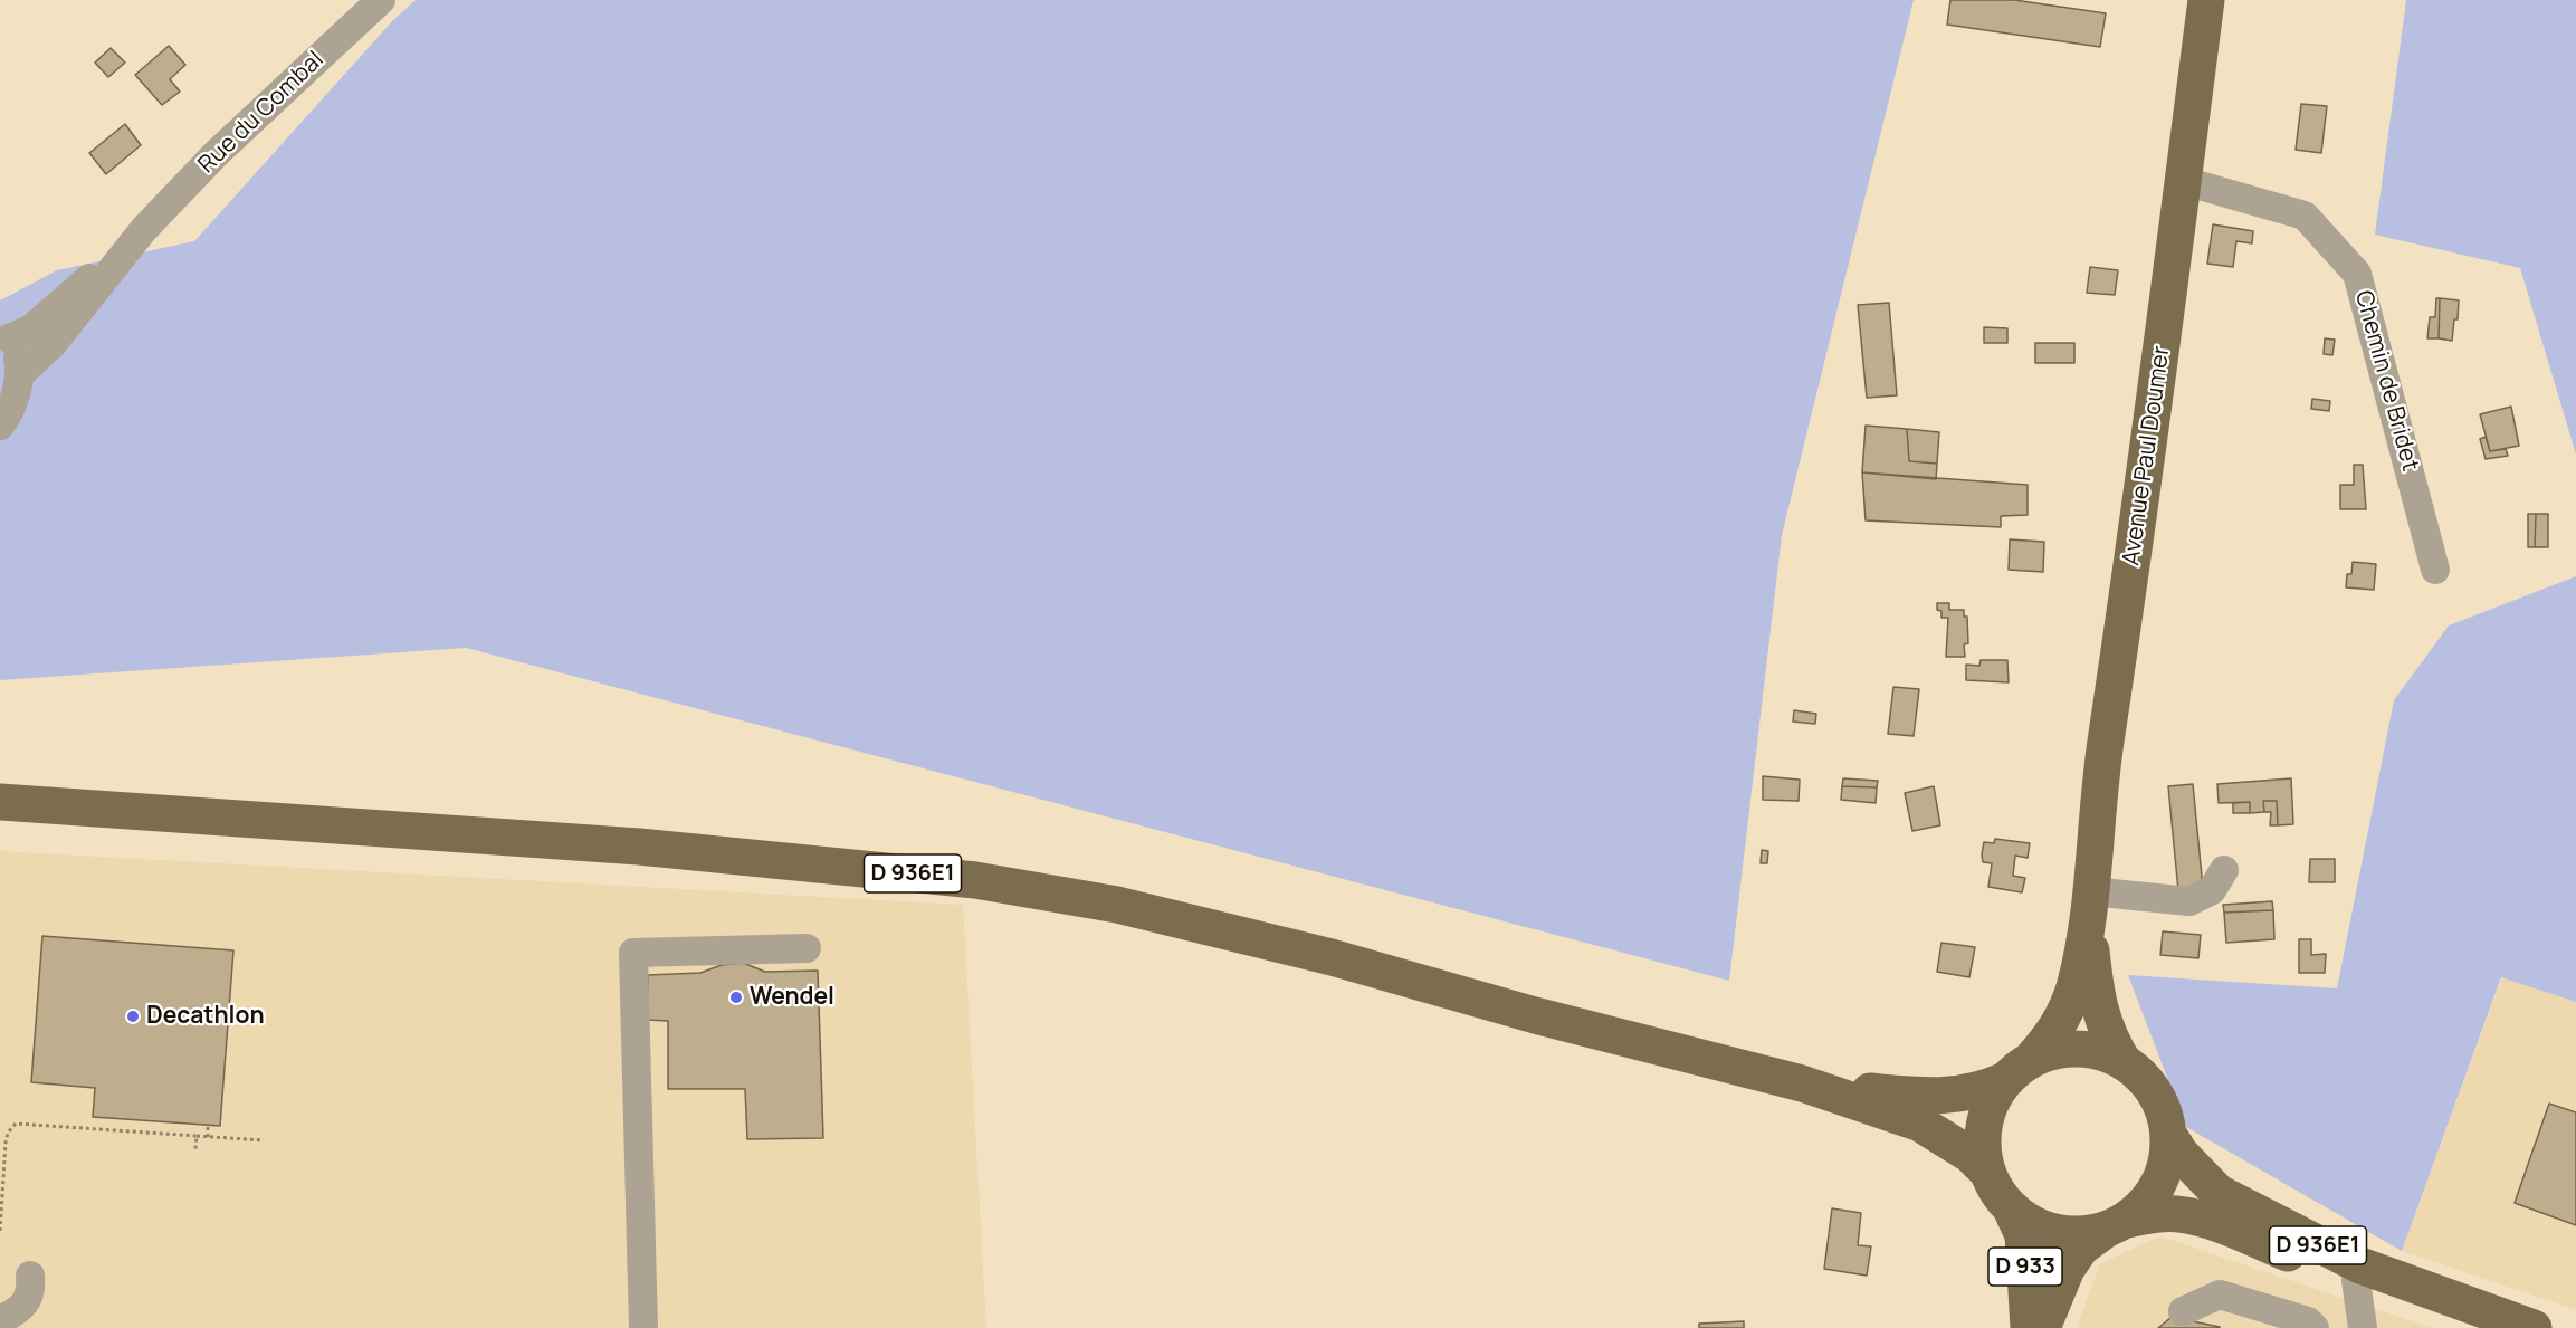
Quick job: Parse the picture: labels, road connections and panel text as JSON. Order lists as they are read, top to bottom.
{
  "streets": {
    "main road": ["Avenue Paul Doumer", "D 936E1", "D 933"],
    "street": ["Rue du Combal", "Chemin de Bridet"]
  },
  "crossings": [
    ["Chemin de Bridet", "Avenue Paul Doumer"],
    ["D 936E1", "D 933"]
  ],
  "places": ["Wendel", "Decathlon"]
}
